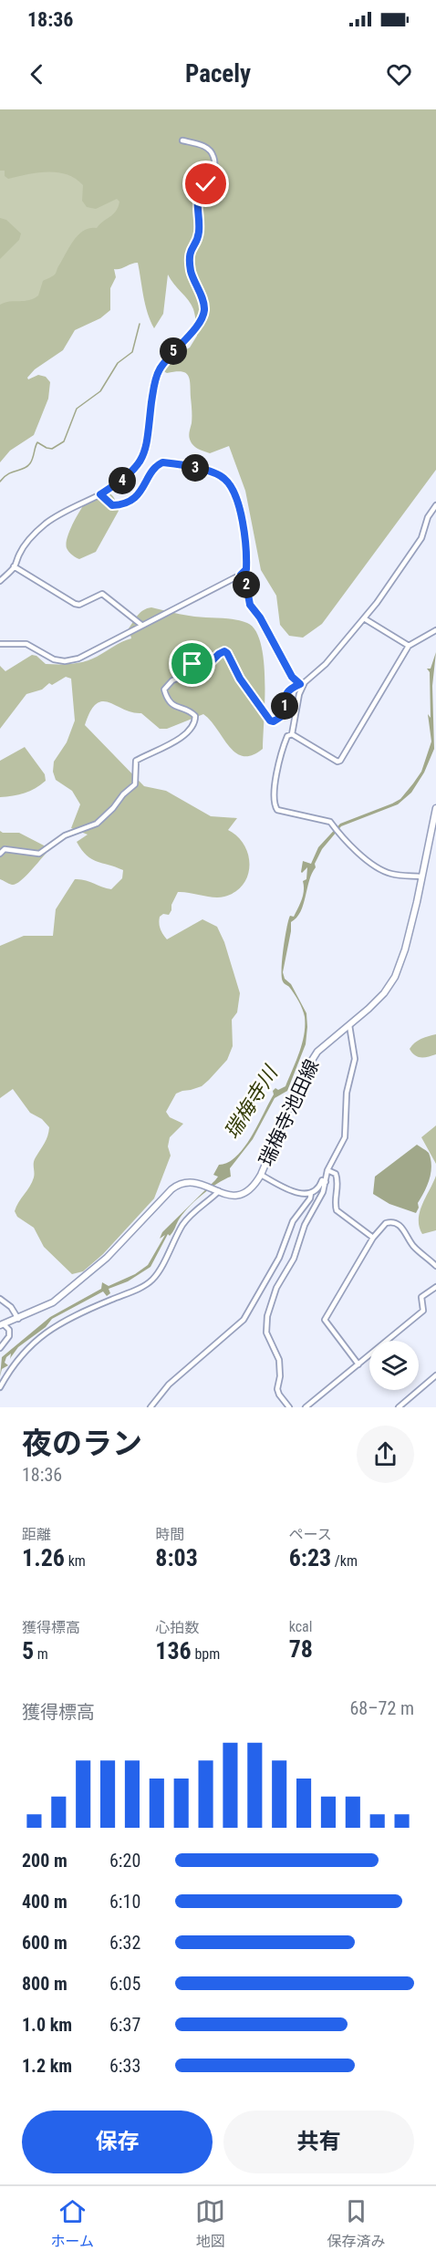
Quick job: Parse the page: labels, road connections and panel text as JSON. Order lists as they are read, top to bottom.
{
  "streets": {
    "main road": ["瑞梅寺池田線"]
  },
  "water": ["瑞梅寺川"],
  "page": {
    "status": "18:36",
    "header": "Pacely",
    "pins": [
      "5",
      "3",
      "4",
      "2",
      "1"
    ],
    "heading": ["夜のラン", "18:36"],
    "stats": [
      ["距離", "1.26 km"],
      ["時間", "8:03"],
      ["ペース", "6:23 /km"],
      ["獲得標高", "5 m"],
      ["心拍数", "136 bpm"],
      ["kcal", "78"]
    ],
    "chart": ["獲得標高", "68–72 m"],
    "list": [
      {
        "name": "200 m",
        "note": "6:20"
      },
      {
        "name": "400 m",
        "note": "6:10"
      },
      {
        "name": "600 m",
        "note": "6:32"
      },
      {
        "name": "800 m",
        "note": "6:05"
      },
      {
        "name": "1.0 km",
        "note": "6:37"
      },
      {
        "name": "1.2 km",
        "note": "6:33"
      }
    ],
    "buttons": ["保存", "共有"],
    "tabs": ["ホーム", "地図", "保存済み"]
  }
}
